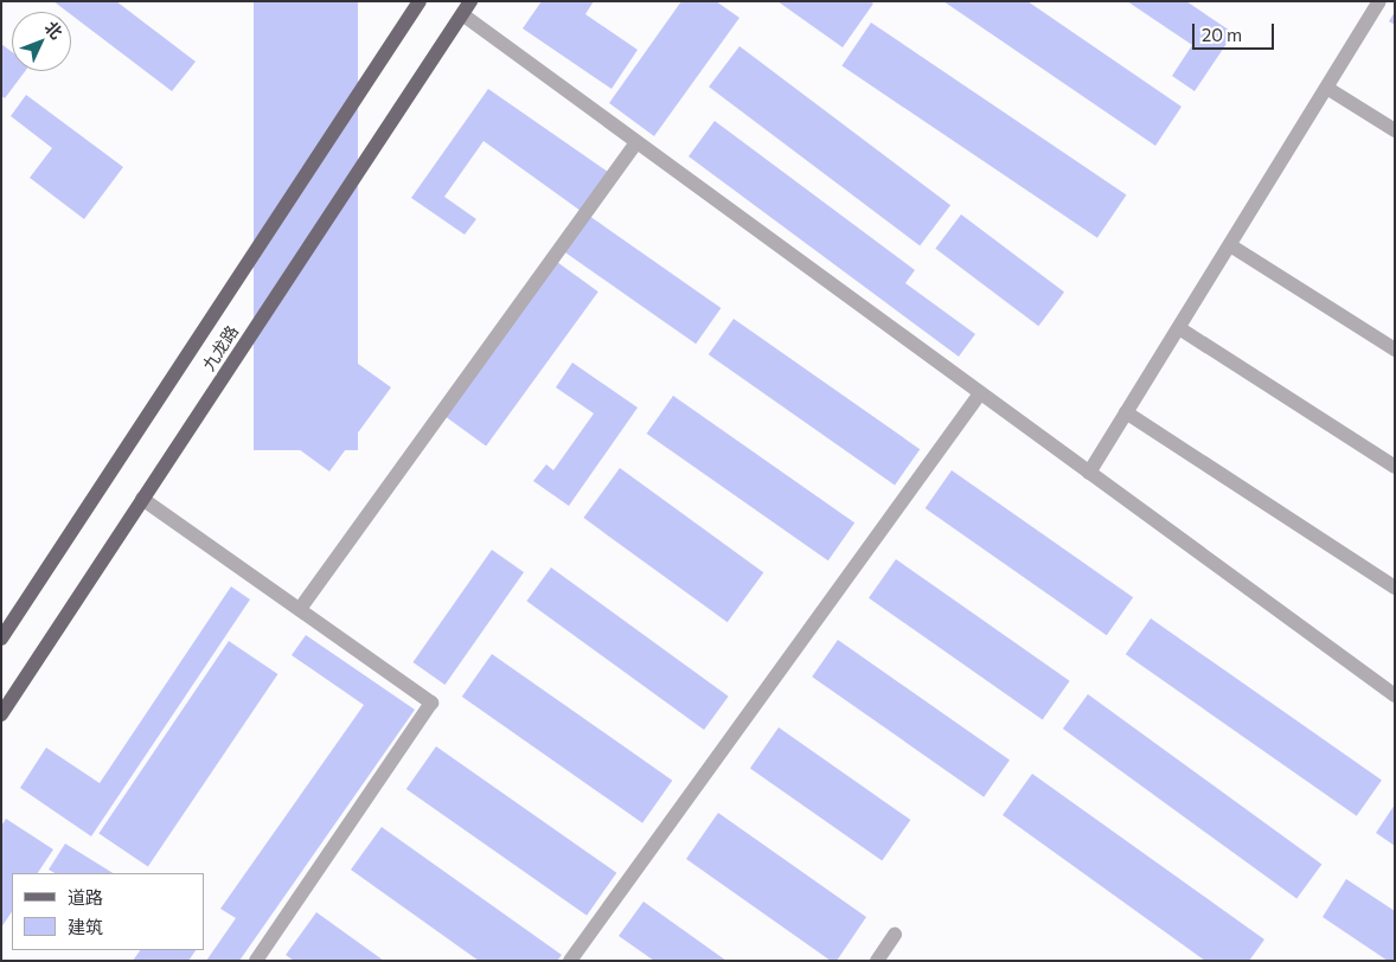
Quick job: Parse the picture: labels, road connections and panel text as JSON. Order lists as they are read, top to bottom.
{
  "streets": {
    "main road": ["九龙路"]
  },
  "legend": ["道路", "建筑"],
  "scale_bar": "20 m",
  "north": "top right"
}
